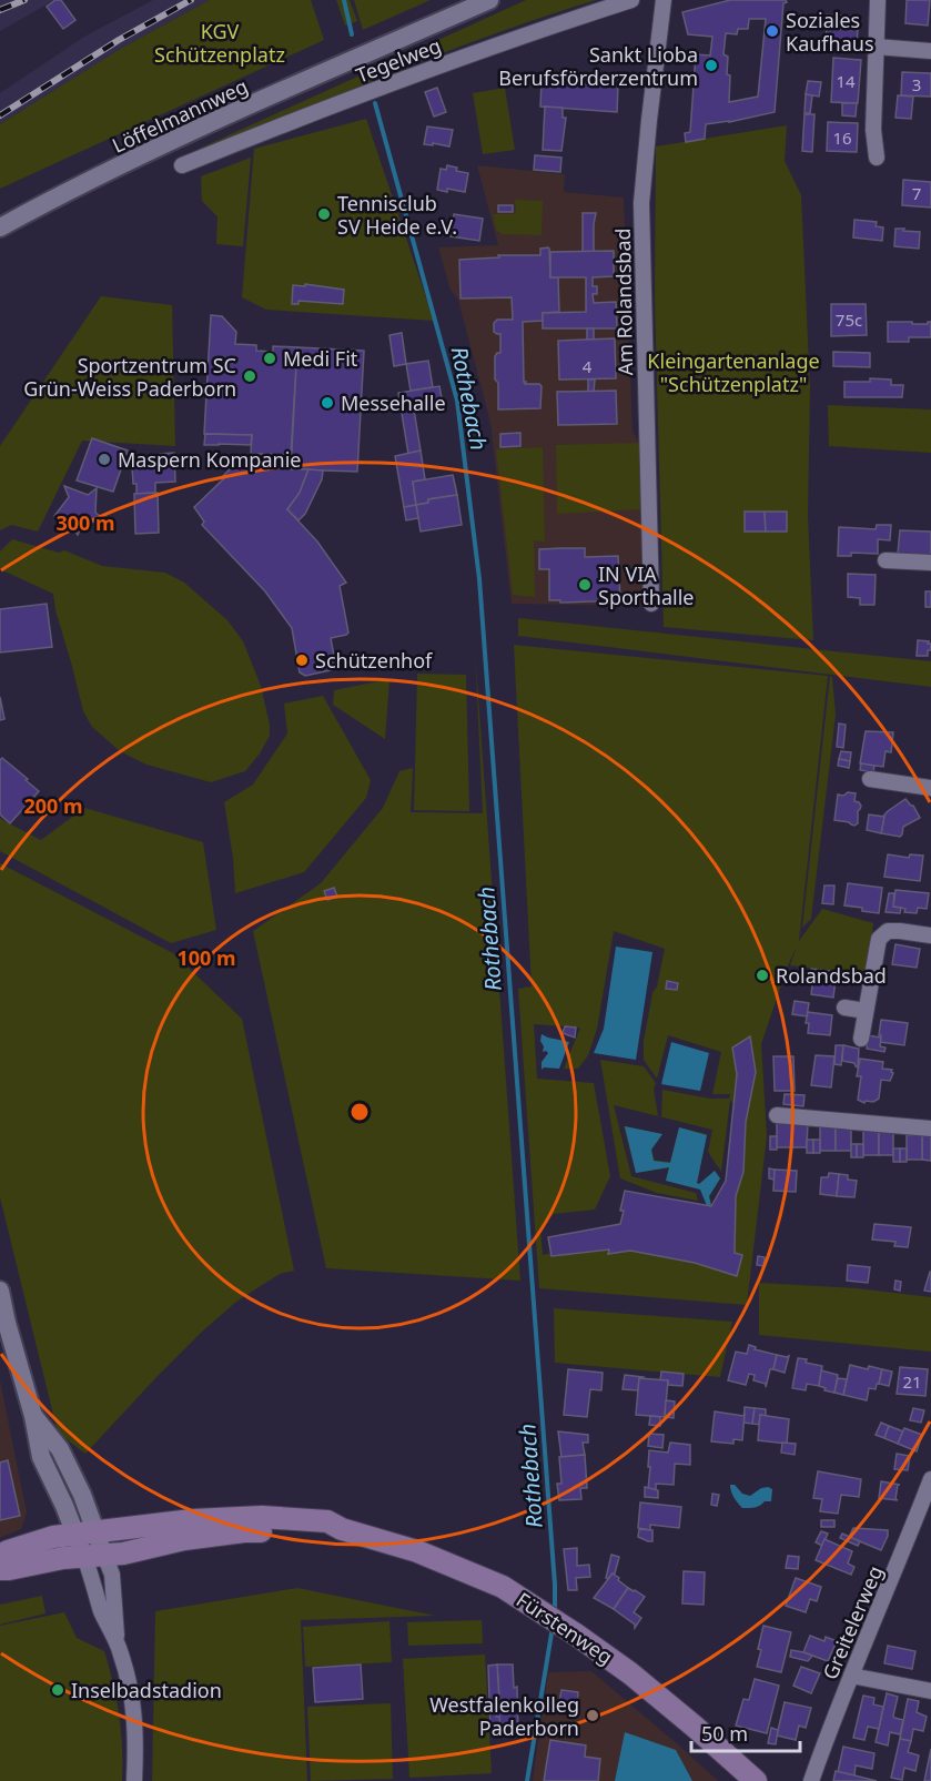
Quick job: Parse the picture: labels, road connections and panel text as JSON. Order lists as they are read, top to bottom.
{
  "streets": {
    "main road": ["Fürstenweg"],
    "street": [
      "Tegelweg",
      "Löffelmannweg",
      "Am Rolandsbad",
      "Greitelerweg"
    ]
  },
  "water": ["Rothebach"],
  "parks": ["KGV Schützenplatz", "Kleingartenanlage \"Schützenplatz\""],
  "places": [
    "Soziales Kaufhaus",
    "Sankt Lioba Berufsförderzentrum",
    "Tennisclub SV Heide e.V.",
    "Medi Fit",
    "Sportzentrum SC Grün-Weiss Paderborn",
    "Messehalle",
    "Maspern Kompanie",
    "IN VIA Sporthalle",
    "Schützenhof",
    "Rolandsbad",
    "Inselbadstadion",
    "Westfalenkolleg Paderborn"
  ],
  "house_numbers": [
    "14",
    "3",
    "16",
    "7",
    "75c",
    "4",
    "21"
  ],
  "scale_bar": "50 m",
  "rings": ["300 m", "200 m", "100 m"]
}
